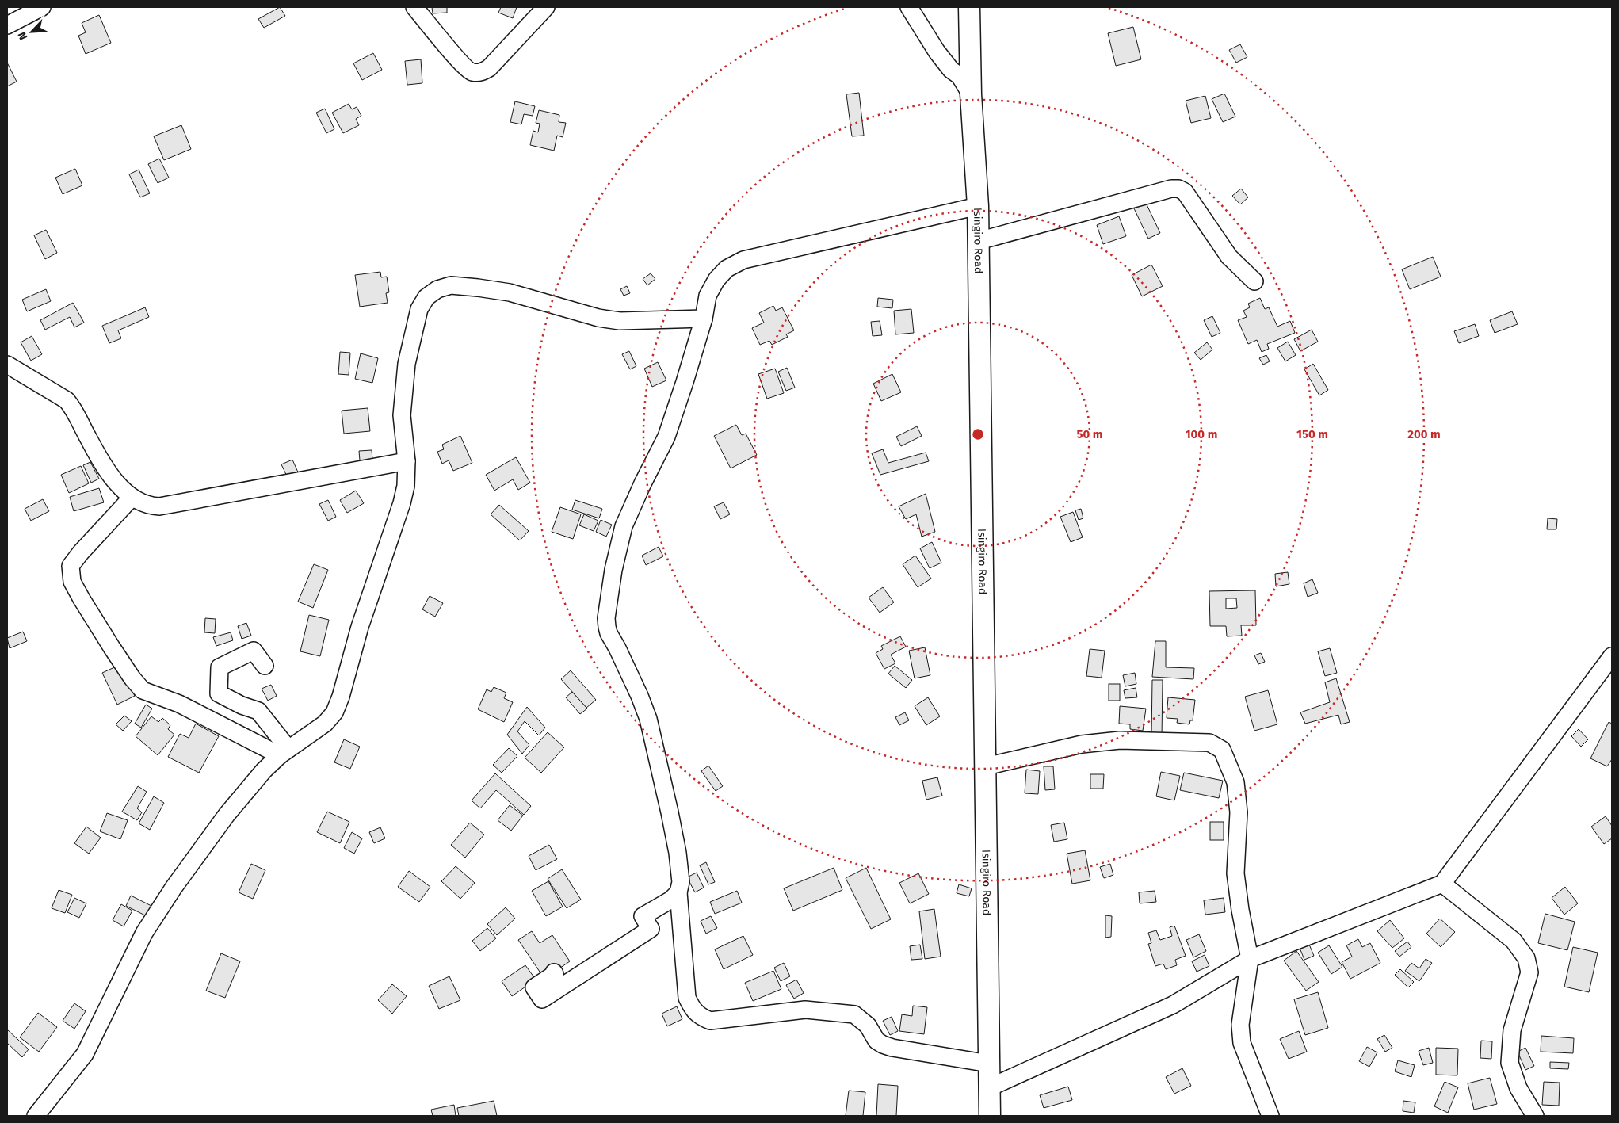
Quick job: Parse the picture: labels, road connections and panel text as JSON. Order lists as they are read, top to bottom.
{
  "streets": {
    "main road": ["Isingiro Road"]
  },
  "north": "bottom left",
  "rings": [
    "50 m",
    "100 m",
    "150 m",
    "200 m"
  ]
}
